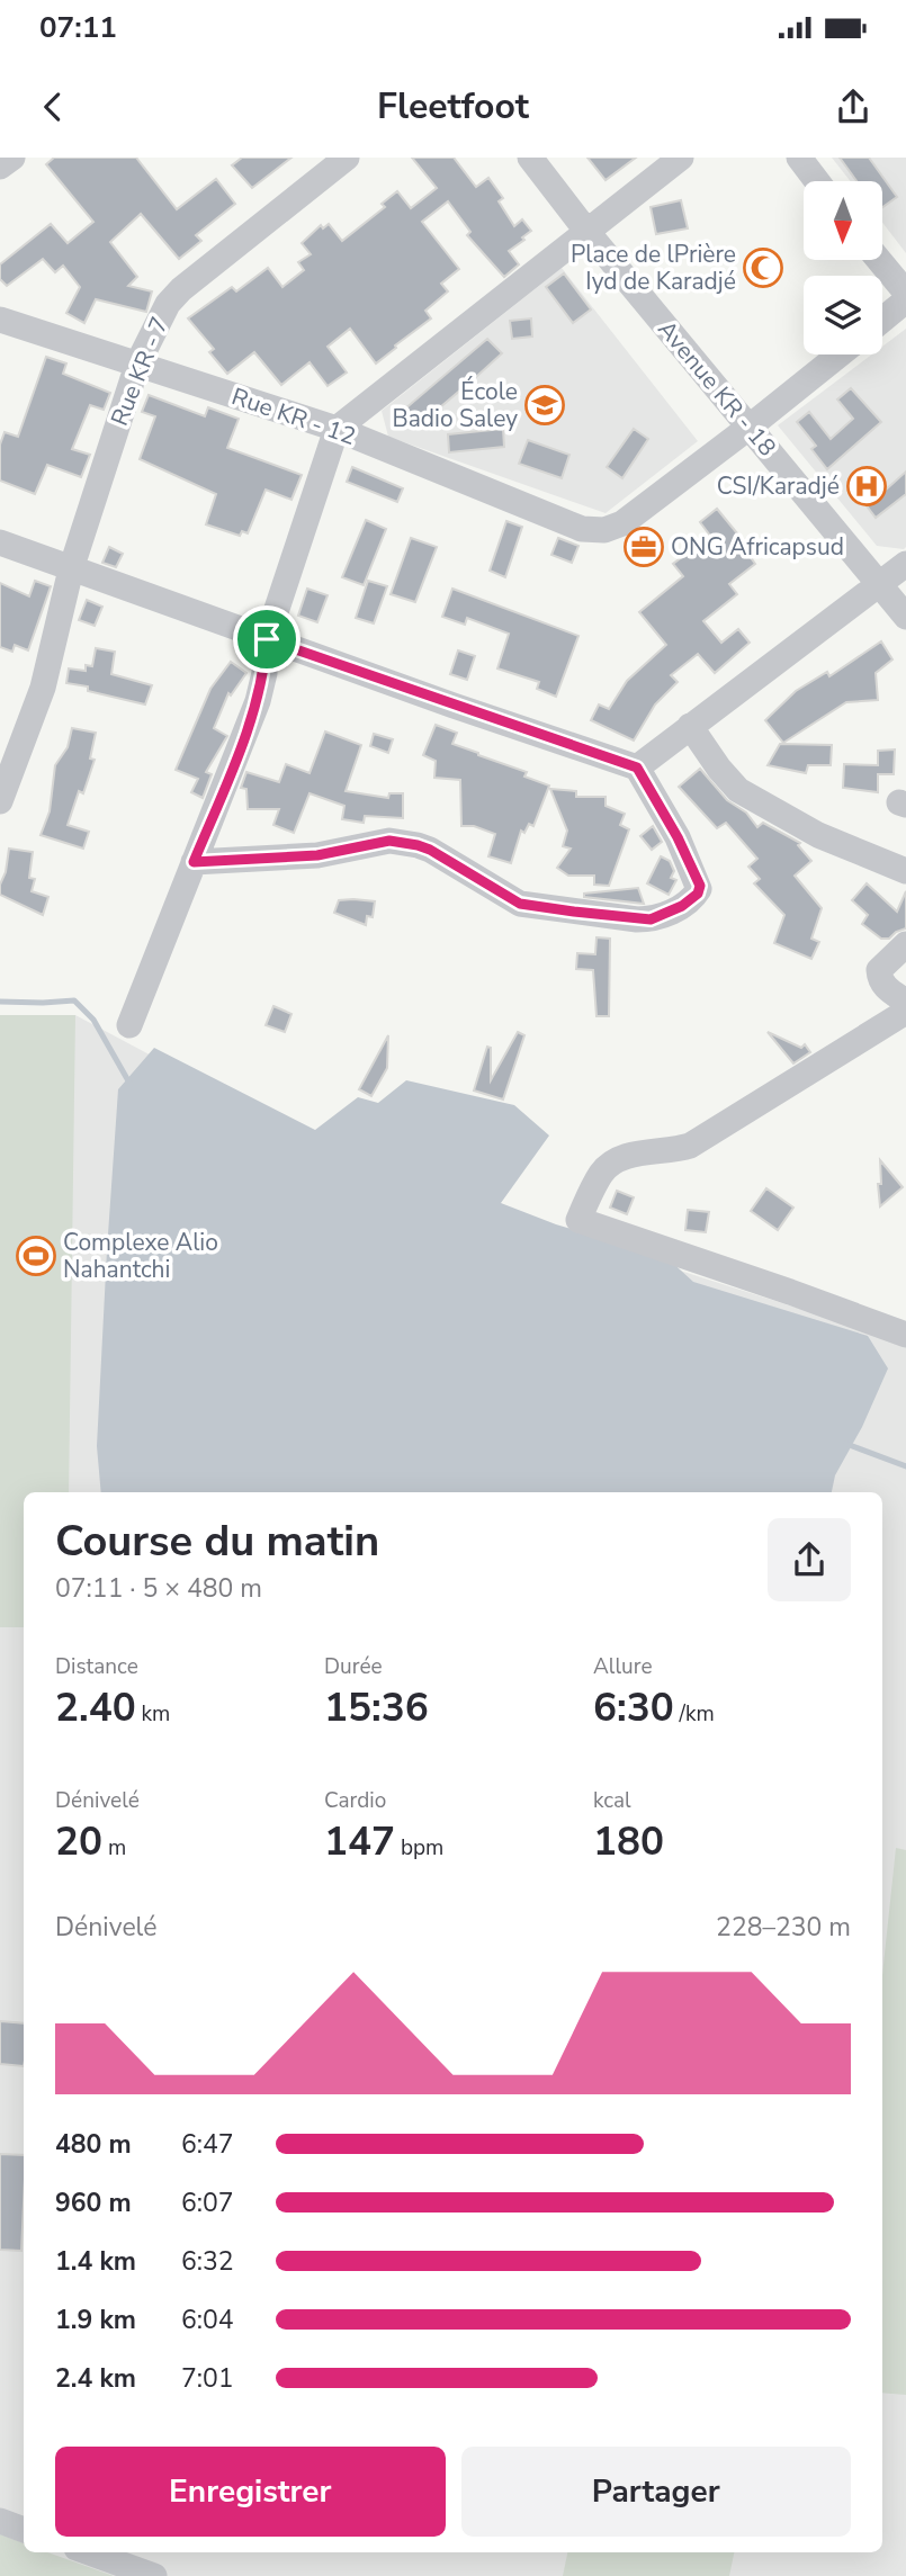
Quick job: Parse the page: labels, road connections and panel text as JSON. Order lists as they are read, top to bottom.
{
  "streets": {
    "street": ["Rue KR - 7", "Avenue KR - 18", "Rue KR - 12"]
  },
  "crossings": [
    ["Rue KR - 7", "Rue KR - 12"],
    ["Avenue KR - 18", "Rue KR - 12"]
  ],
  "places": {
    "mosque": ["Place de lPrière Iyd de Karadjé"],
    "school or university": ["École Badio Saley"],
    "hospital": ["CSI/Karadjé"],
    "office": ["ONG Africapsud"],
    "sports": ["Complexe Alio Nahantchi"]
  },
  "north": "bottom",
  "page": {
    "status": "07:11",
    "header": "Fleetfoot",
    "heading": ["Course du matin", "07:11 · 5 × 480 m"],
    "stats": [
      ["Distance", "2.40 km"],
      ["Durée", "15:36"],
      ["Allure", "6:30 /km"],
      ["Dénivelé", "20 m"],
      ["Cardio", "147 bpm"],
      ["kcal", "180"]
    ],
    "chart": ["Dénivelé", "228–230 m"],
    "list": [
      {
        "name": "480 m",
        "note": "6:47"
      },
      {
        "name": "960 m",
        "note": "6:07"
      },
      {
        "name": "1.4 km",
        "note": "6:32"
      },
      {
        "name": "1.9 km",
        "note": "6:04"
      },
      {
        "name": "2.4 km",
        "note": "7:01"
      }
    ],
    "buttons": ["Enregistrer", "Partager"]
  }
}
